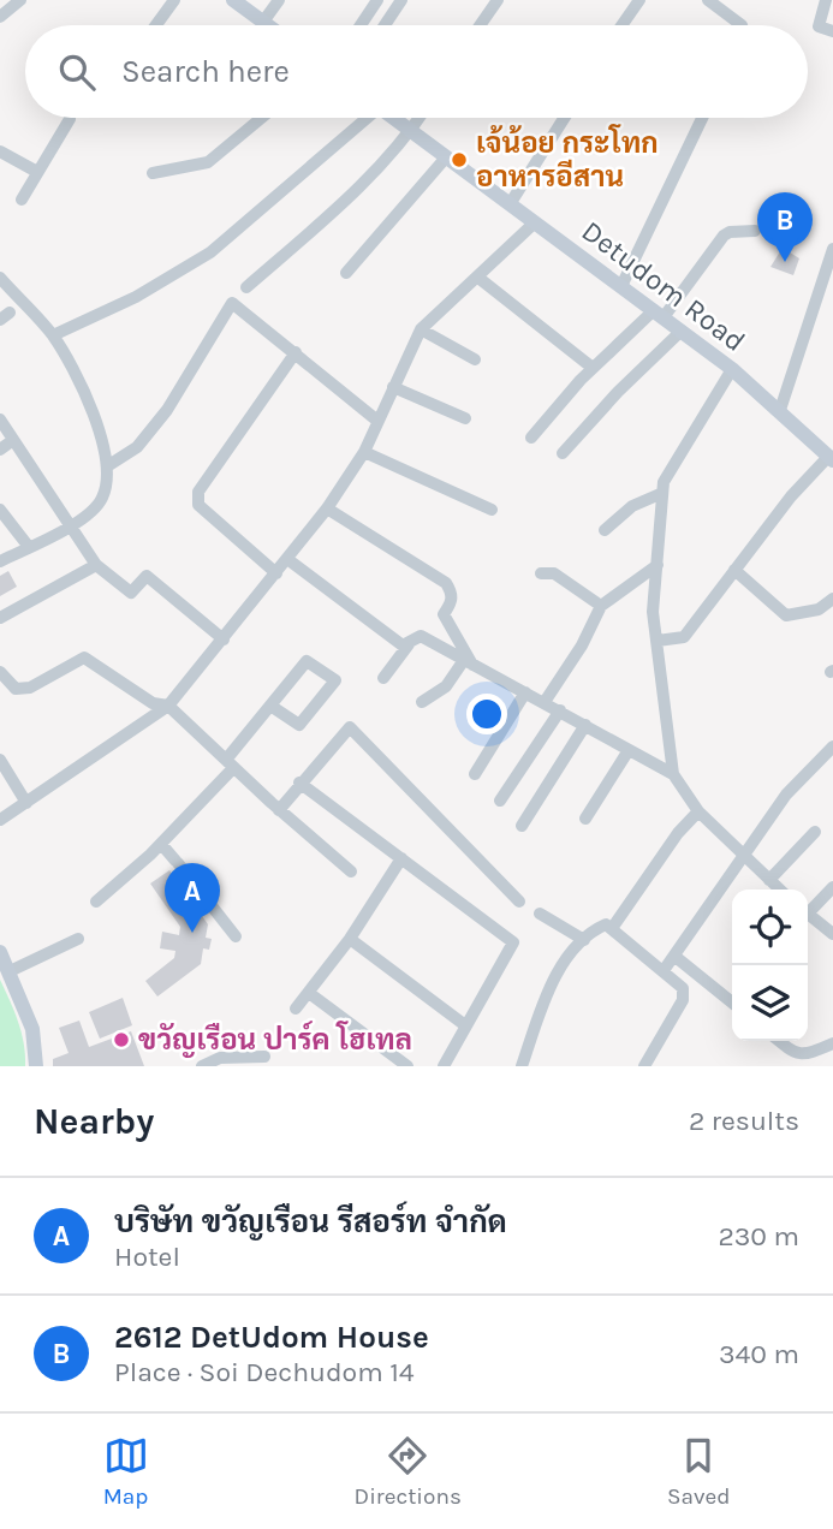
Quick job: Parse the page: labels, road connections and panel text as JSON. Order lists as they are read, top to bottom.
{
  "streets": {
    "main road": ["Detudom Road"]
  },
  "places": ["เจ้น้อย กระโทก อาหารอีสาน", "ขวัญเรือน ปาร์ค โฮเทล"],
  "page": {
    "search": "Search here",
    "pins": ["B", "A"],
    "heading": ["Nearby", "2 results"],
    "list": [
      {
        "mark": "A",
        "name": "บริษัท ขวัญเรือน รีสอร์ท จำกัด",
        "note": "Hotel",
        "value": "230 m"
      },
      {
        "mark": "B",
        "name": "2612 DetUdom House",
        "note": "Place · Soi Dechudom 14",
        "value": "340 m"
      }
    ],
    "nav": ["Map", "Directions", "Saved"]
  }
}
